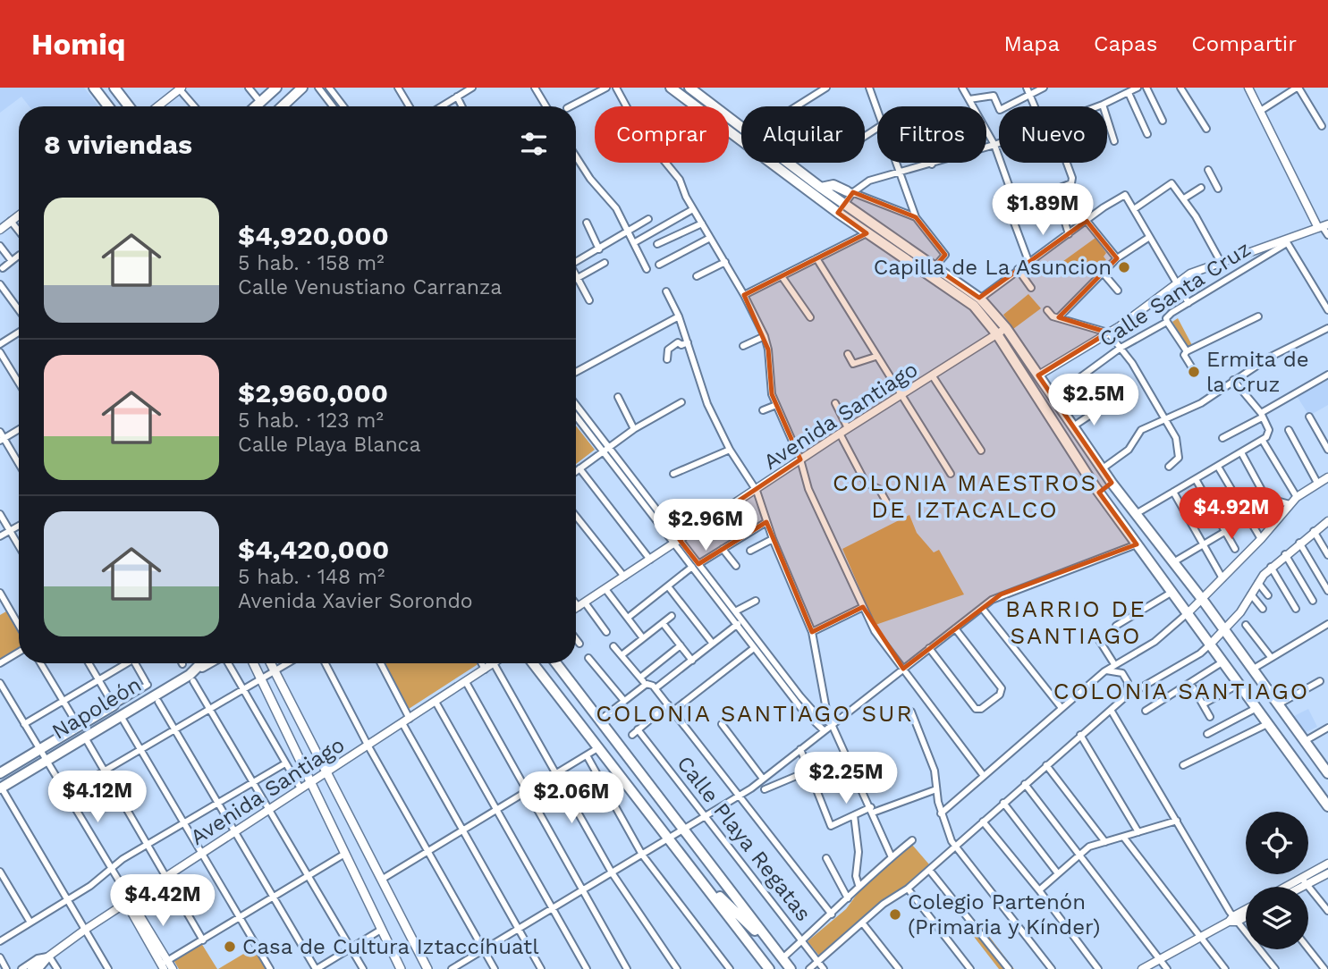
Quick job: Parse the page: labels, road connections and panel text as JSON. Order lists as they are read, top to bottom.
{
  "streets": {
    "main road": ["Napoleón"],
    "street": ["Calle Santa Cruz", "Avenida Santiago", "Calle Playa Regatas"]
  },
  "districts": [
    "COLONIA MAESTROS DE IZTACALCO",
    "BARRIO DE SANTIAGO",
    "COLONIA SANTIAGO",
    "COLONIA SANTIAGO SUR"
  ],
  "places": [
    "Capilla de La Asuncion",
    "Ermita de la Cruz",
    "Colegio Partenón (Primaria y Kínder)",
    "Casa de Cultura Iztaccíhuatl"
  ],
  "page": {
    "header": "Homiq",
    "nav": ["Mapa", "Capas", "Compartir"],
    "chip": [
      "Comprar",
      "Alquilar",
      "Filtros",
      "Nuevo"
    ],
    "heading": "8 viviendas",
    "list": [
      {
        "name": "$4,920,000",
        "note": "5 hab. · 158 m² · Calle Venustiano Carranza"
      },
      {
        "name": "$2,960,000",
        "note": "5 hab. · 123 m² · Calle Playa Blanca"
      },
      {
        "name": "$4,420,000",
        "note": "5 hab. · 148 m² · Avenida Xavier Sorondo"
      }
    ],
    "price": [
      "$1.89M",
      "$2.5M",
      "$4.92M",
      "$2.96M",
      "$2.25M",
      "$4.12M",
      "$2.06M",
      "$4.42M"
    ]
  }
}
